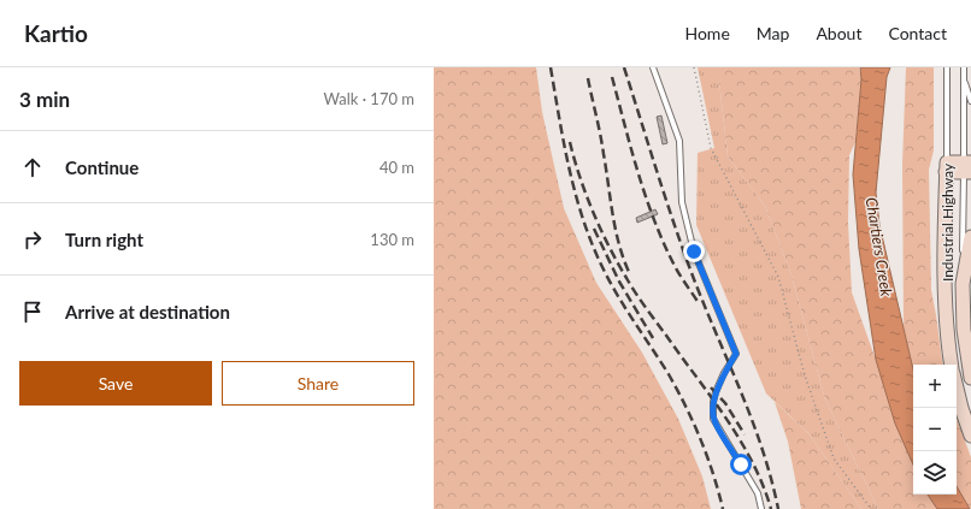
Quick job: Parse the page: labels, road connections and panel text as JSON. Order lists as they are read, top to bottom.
{
  "streets": {
    "street": ["Industrial Highway"]
  },
  "water": ["Chartiers Creek"],
  "page": {
    "header": "Kartio",
    "nav": [
      "Home",
      "Map",
      "About",
      "Contact"
    ],
    "heading": ["3 min", "Walk · 170 m"],
    "list": [
      ["Continue", "40 m"],
      ["Turn right", "130 m"],
      "Arrive at destination"
    ],
    "buttons": ["Save", "Share"],
    "map_buttons": ["+", "−"]
  }
}
